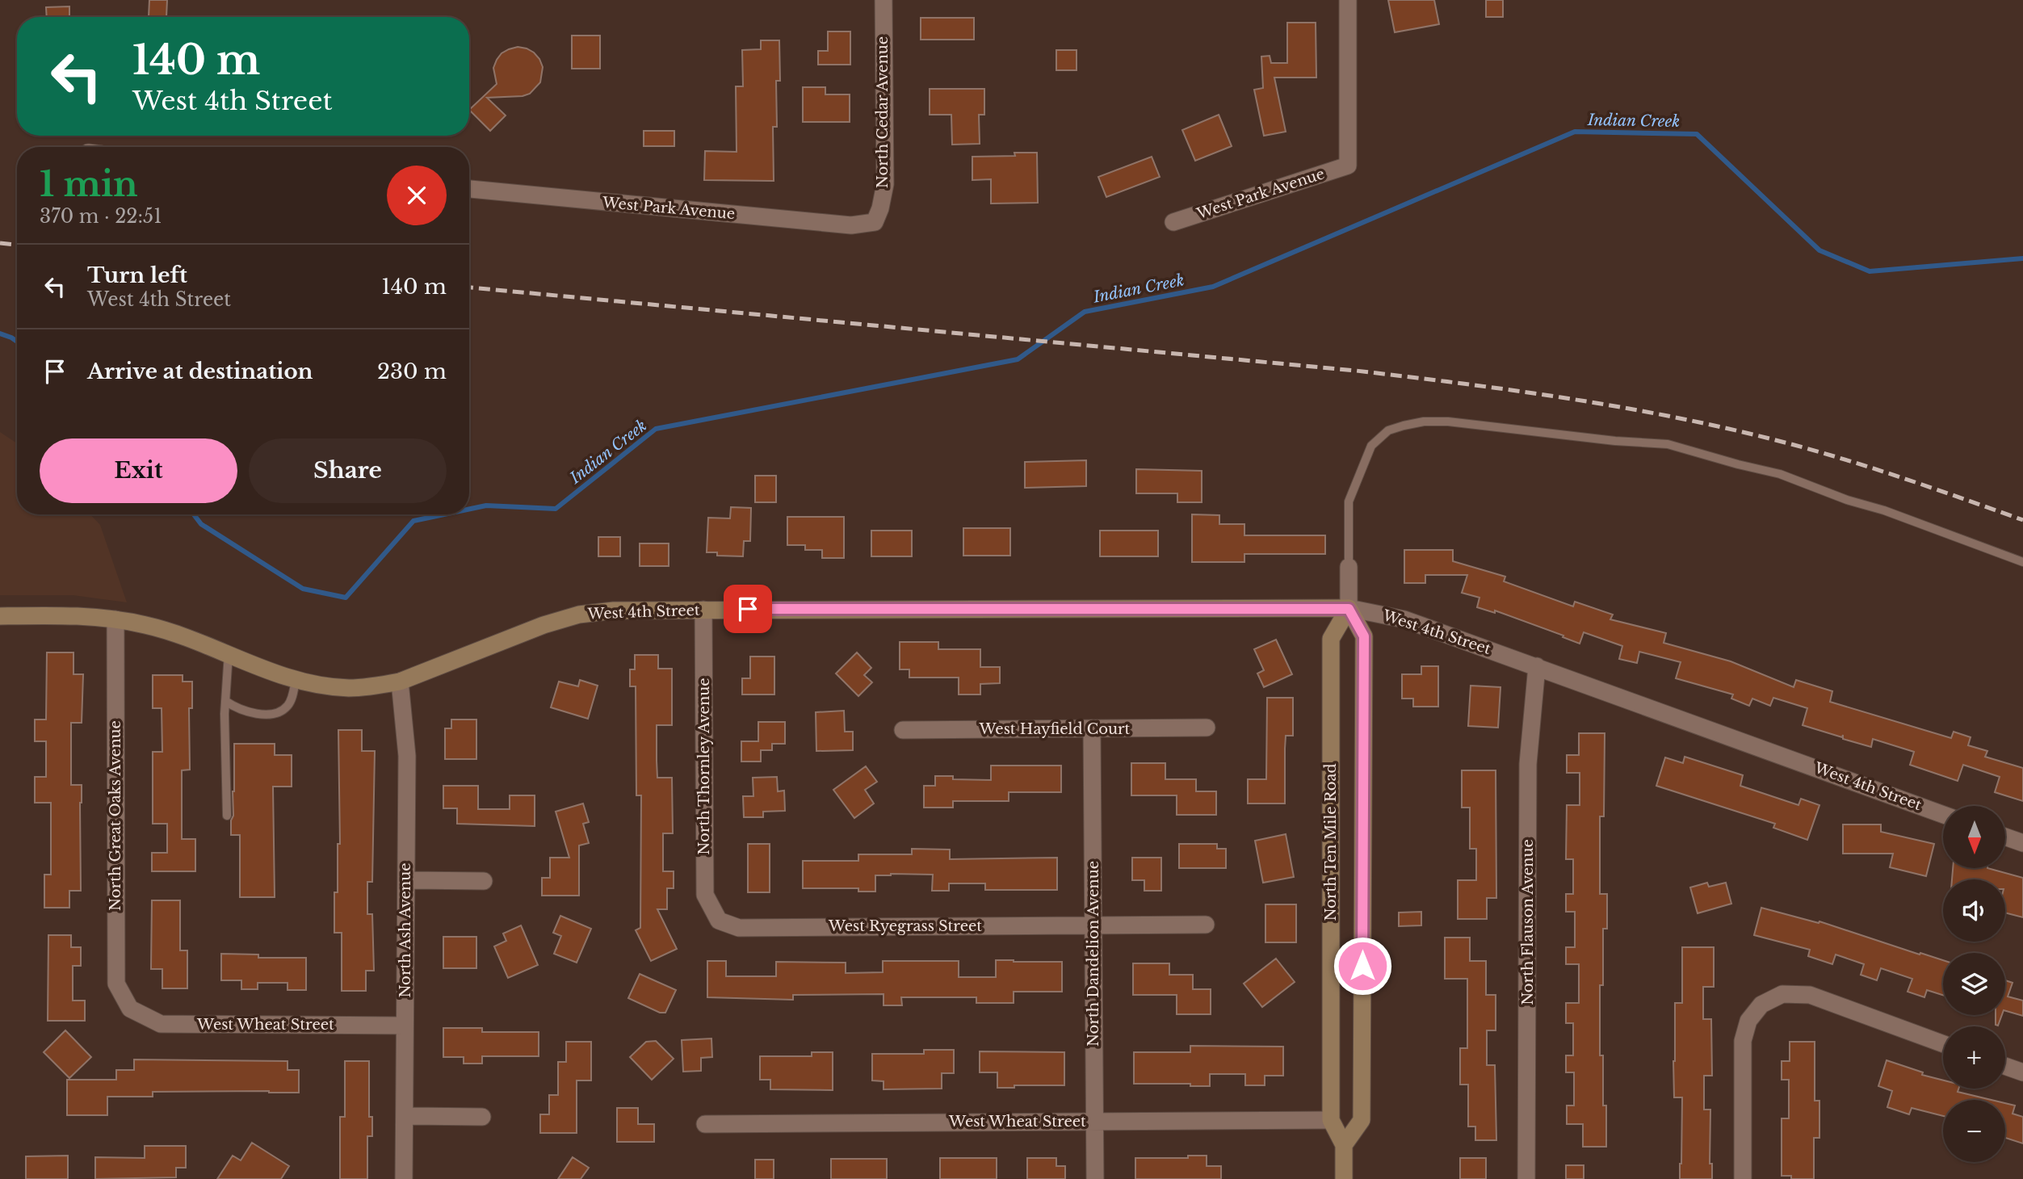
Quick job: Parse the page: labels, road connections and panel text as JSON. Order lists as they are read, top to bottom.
{
  "streets": {
    "main road": ["West 4th Street", "North Ten Mile Road"],
    "street": [
      "North Cedar Avenue",
      "West Park Avenue",
      "West Hayfield Court",
      "North Thornley Avenue",
      "North Great Oaks Avenue",
      "North Flauson Avenue",
      "West Ryegrass Street",
      "North Ash Avenue",
      "North Dandelion Avenue",
      "West Wheat Street"
    ]
  },
  "crossings": [
    ["North Cedar Avenue", "West Park Avenue"],
    ["West 4th Street", "North Thornley Avenue"],
    ["West 4th Street", "North Great Oaks Avenue"],
    ["West 4th Street", "North Ten Mile Road"],
    ["West 4th Street", "North Flauson Avenue"],
    ["West 4th Street", "North Ash Avenue"],
    ["West Hayfield Court", "North Dandelion Avenue"],
    ["North Thornley Avenue", "West Ryegrass Street"],
    ["North Great Oaks Avenue", "West Wheat Street"],
    ["North Ten Mile Road", "West Wheat Street"],
    ["West Ryegrass Street", "North Dandelion Avenue"],
    ["North Ash Avenue", "West Wheat Street"],
    ["North Dandelion Avenue", "West Wheat Street"]
  ],
  "water": ["Indian Creek"],
  "north": "bottom",
  "page": {
    "turn": ["140 m", "West 4th Street"],
    "heading": ["1 min", "370 m · 22:51"],
    "list": [
      {
        "name": "Turn left",
        "note": "West 4th Street",
        "value": "140 m"
      },
      {
        "name": "Arrive at destination",
        "value": "230 m"
      }
    ],
    "buttons": ["Exit", "Share"],
    "map_buttons": ["+", "−"]
  }
}
